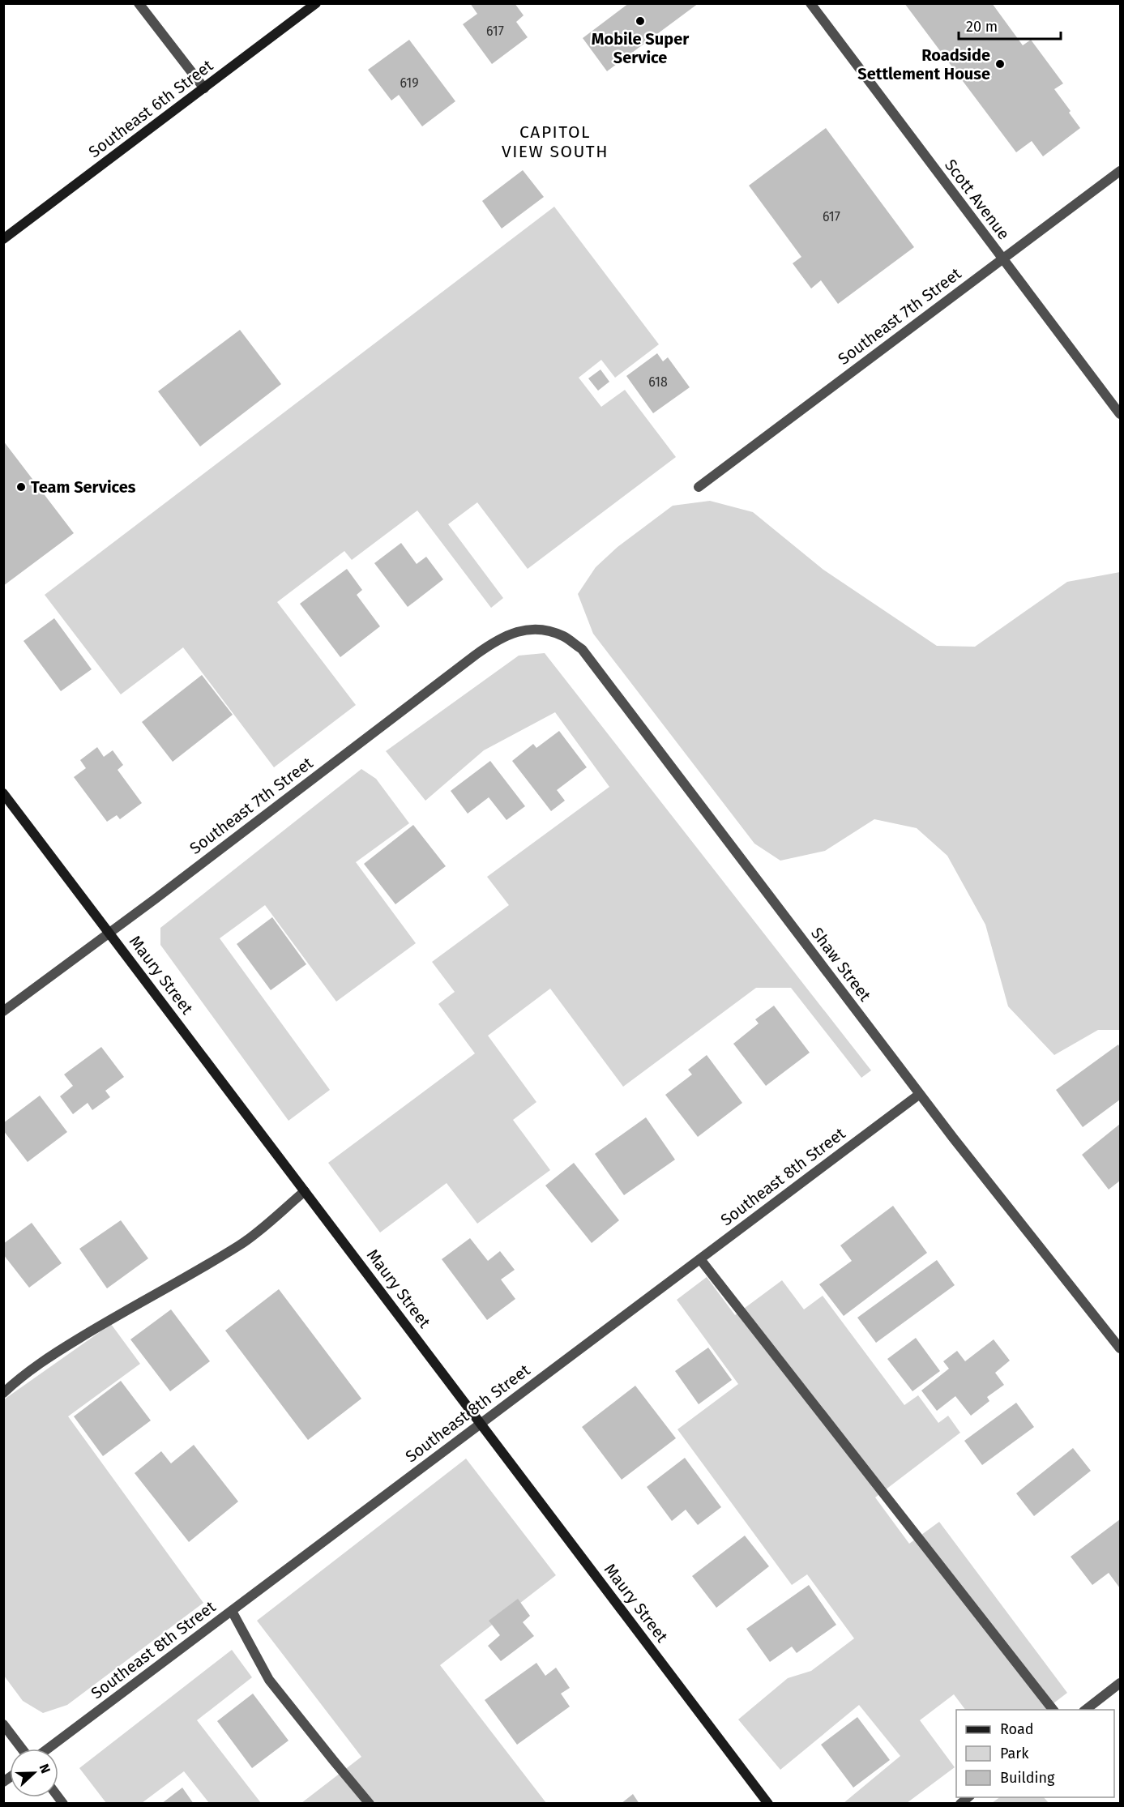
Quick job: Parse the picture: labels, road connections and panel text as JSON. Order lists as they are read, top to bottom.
{
  "streets": {
    "main road": ["Southeast 6th Street", "Maury Street"],
    "street": [
      "Scott Avenue",
      "Southeast 7th Street",
      "Shaw Street",
      "Southeast 8th Street"
    ]
  },
  "crossings": [
    ["Scott Avenue", "Southeast 7th Street"],
    ["Southeast 7th Street", "Shaw Street"],
    ["Southeast 7th Street", "Maury Street"],
    ["Shaw Street", "Southeast 8th Street"],
    ["Maury Street", "Southeast 8th Street"]
  ],
  "districts": ["CAPITOL VIEW SOUTH"],
  "places": ["Mobile Super Service", "Roadside Settlement House", "Team Services"],
  "house_numbers": [
    "617",
    "619",
    "617",
    "618"
  ],
  "legend": ["Road", "Park", "Building"],
  "scale_bar": "20 m",
  "north": "right"
}
